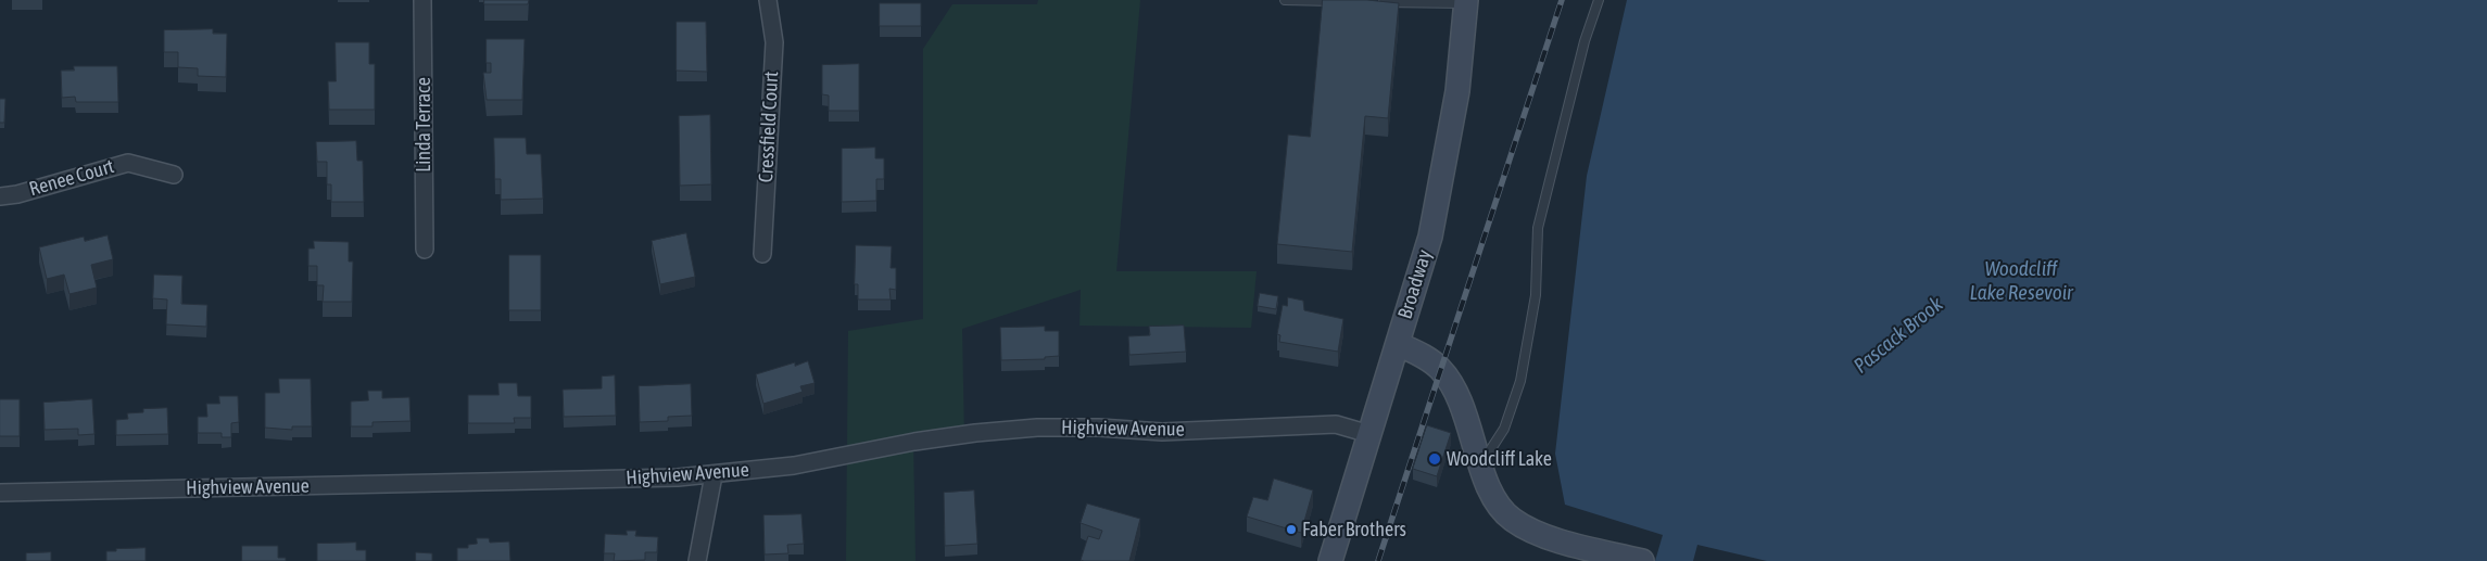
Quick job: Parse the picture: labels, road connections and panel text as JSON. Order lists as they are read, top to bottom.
{
  "streets": {
    "main road": ["Broadway"],
    "street": [
      "Linda Terrace",
      "Cressfield Court",
      "Renee Court",
      "Highview Avenue"
    ]
  },
  "crossings": [
    ["Broadway", "Highview Avenue"]
  ],
  "water": ["Woodcliff Lake Resevoir", "Pascack Brook"],
  "places": ["Woodcliff Lake", "Faber Brothers"]
}
